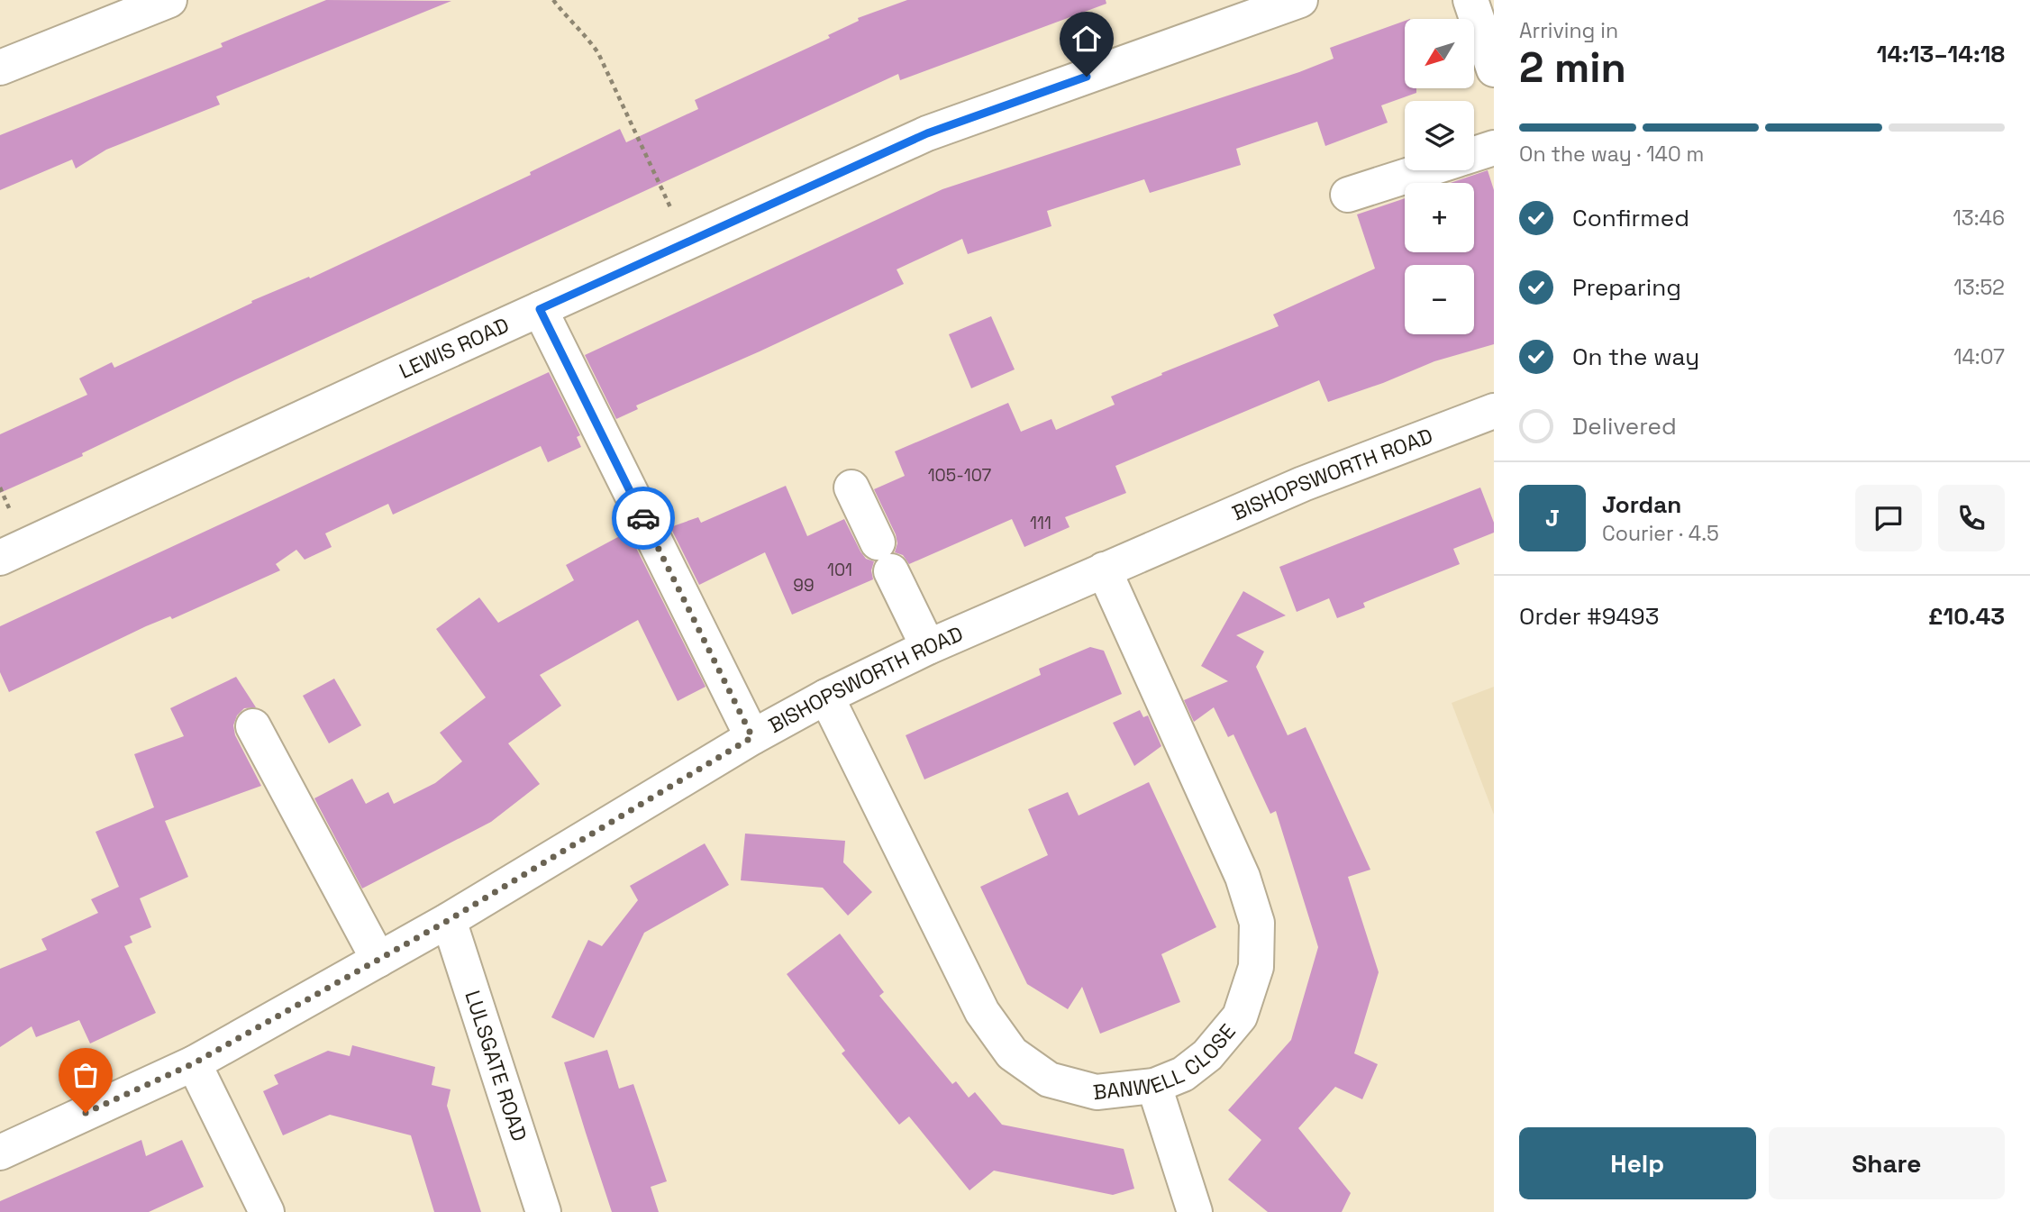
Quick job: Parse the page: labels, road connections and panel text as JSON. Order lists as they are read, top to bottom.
{
  "streets": {
    "street": [
      "LEWIS ROAD",
      "BISHOPSWORTH ROAD",
      "BANWELL CLOSE",
      "LULSGATE ROAD"
    ]
  },
  "crossings": [
    ["BISHOPSWORTH ROAD", "BANWELL CLOSE"],
    ["BISHOPSWORTH ROAD", "LULSGATE ROAD"]
  ],
  "house_numbers": [
    "105-107",
    "111",
    "101",
    "99"
  ],
  "north": "bottom left",
  "page": {
    "heading": ["2 min", "Arriving in", "14:13–14:18"],
    "panel": [
      "Jordan",
      "Courier · 4.5",
      "Order #9493",
      "£10.43"
    ],
    "map_buttons": ["+", "−"],
    "bar": "On the way · 140 m",
    "list": [
      ["Confirmed", "13:46"],
      ["Preparing", "13:52"],
      ["On the way", "14:07"],
      "Delivered"
    ],
    "round": "J",
    "buttons": ["Help", "Share"]
  }
}
